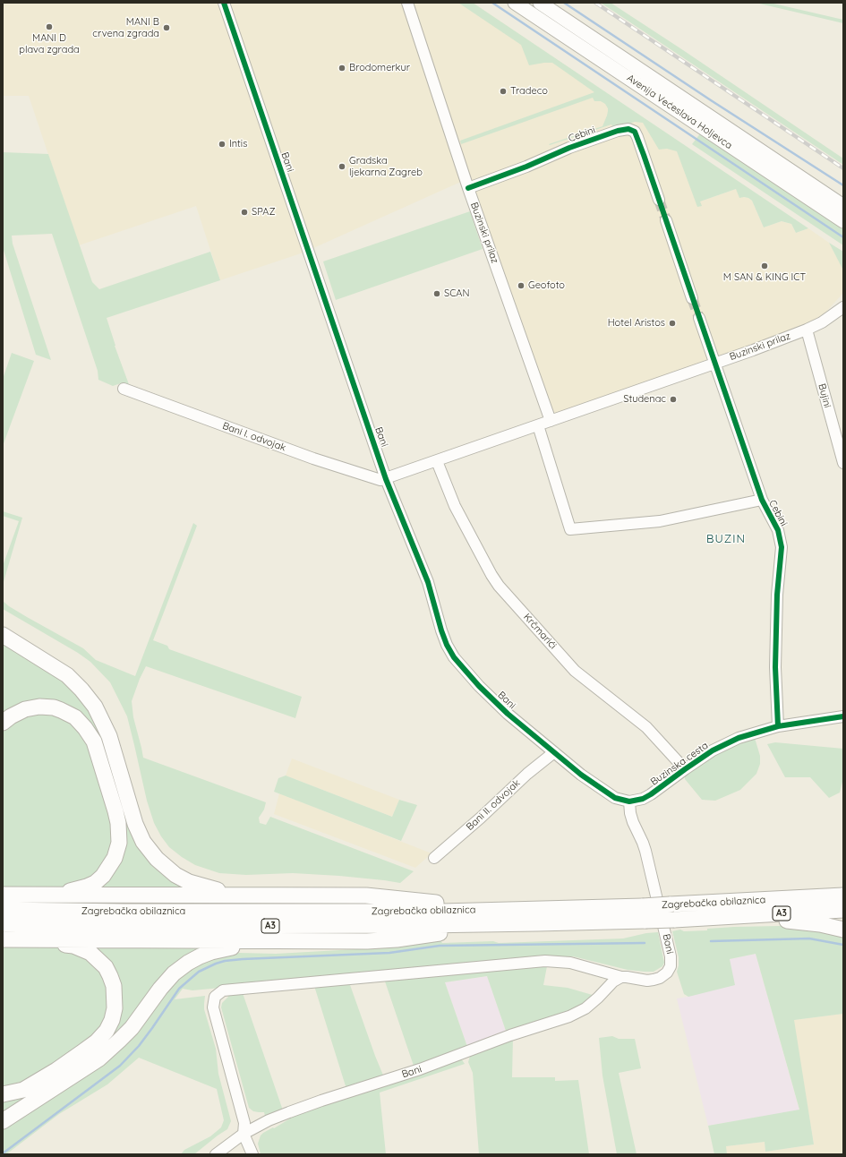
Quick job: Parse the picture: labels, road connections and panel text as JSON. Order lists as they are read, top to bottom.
{
  "streets": {
    "highway": ["Zagrebačka obilaznica", "A3"],
    "main road": ["Avenija Većeslava Holjevca"],
    "street": [
      "Cebini",
      "Bani",
      "Buzinski prilaz",
      "Bujini",
      "Bani I. odvojak",
      "Krčmarići",
      "Buzinska cesta",
      "Bani II. odvojak"
    ]
  },
  "crossings": [
    ["Cebini", "Buzinski prilaz"],
    ["Cebini", "Buzinska cesta"],
    ["Bani", "Buzinski prilaz"],
    ["Bani", "Bani I. odvojak"],
    ["Bani", "Buzinska cesta"],
    ["Bani", "Bani II. odvojak"],
    ["Buzinski prilaz", "Bujini"],
    ["Buzinski prilaz", "Bani I. odvojak"],
    ["Buzinski prilaz", "Krčmarići"],
    ["Krčmarići", "Buzinska cesta"]
  ],
  "districts": ["BUZIN"],
  "places": [
    "MANI D plava zgrada",
    "MANI B crvena zgrada",
    "Brodomerkur",
    "Tradeco",
    "Intis",
    "Gradska ljekarna Zagreb",
    "SPAZ",
    "M SAN & KING ICT",
    "Geofoto",
    "SCAN",
    "Hotel Aristos",
    "Studenac"
  ]
}
